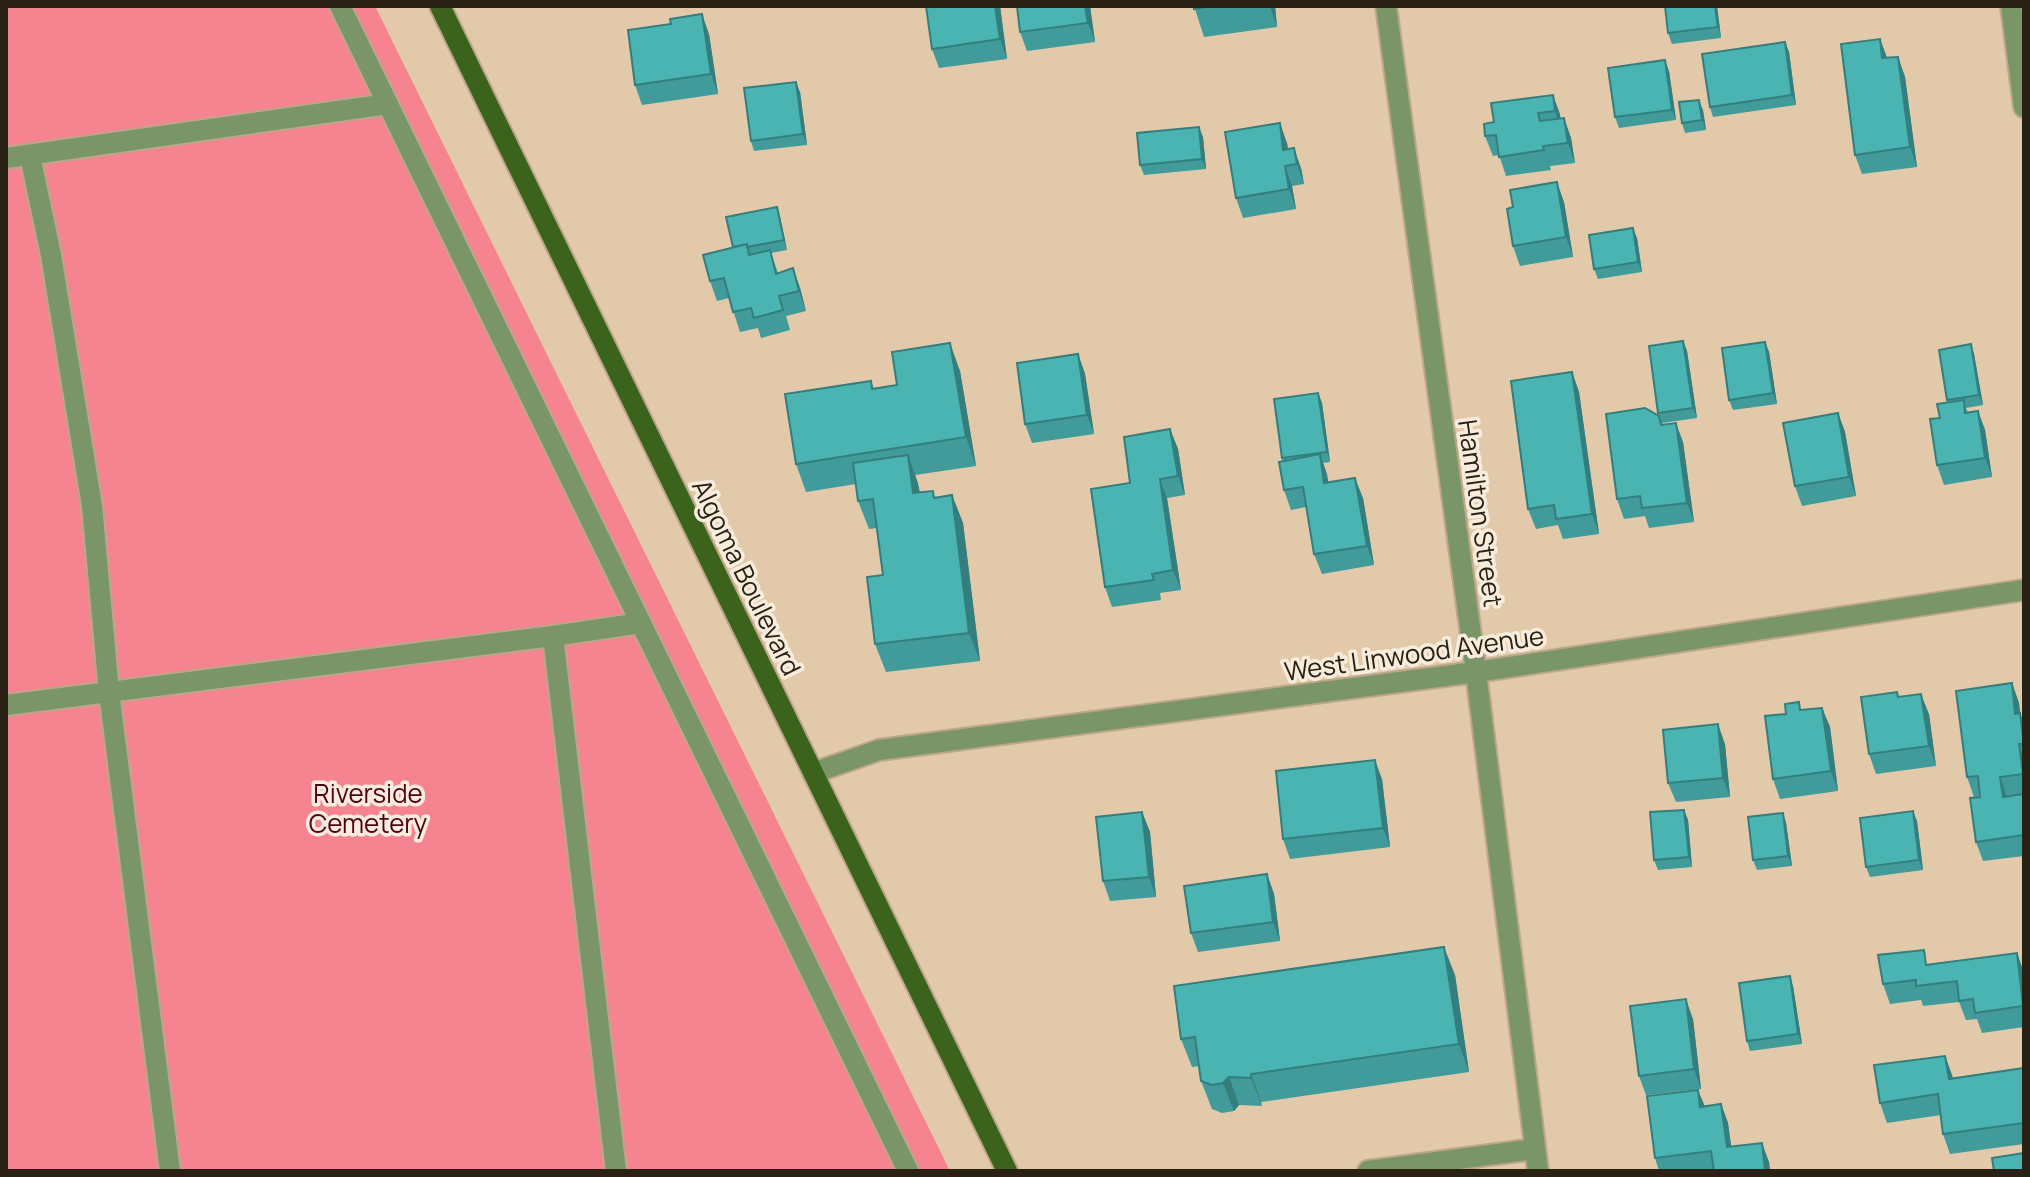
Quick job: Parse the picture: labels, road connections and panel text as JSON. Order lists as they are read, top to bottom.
{
  "streets": {
    "main road": ["Algoma Boulevard"],
    "street": ["Hamilton Street", "West Linwood Avenue"]
  },
  "crossings": [
    ["Hamilton Street", "West Linwood Avenue"],
    ["Algoma Boulevard", "West Linwood Avenue"]
  ],
  "parks": ["Riverside Cemetery"]
}
